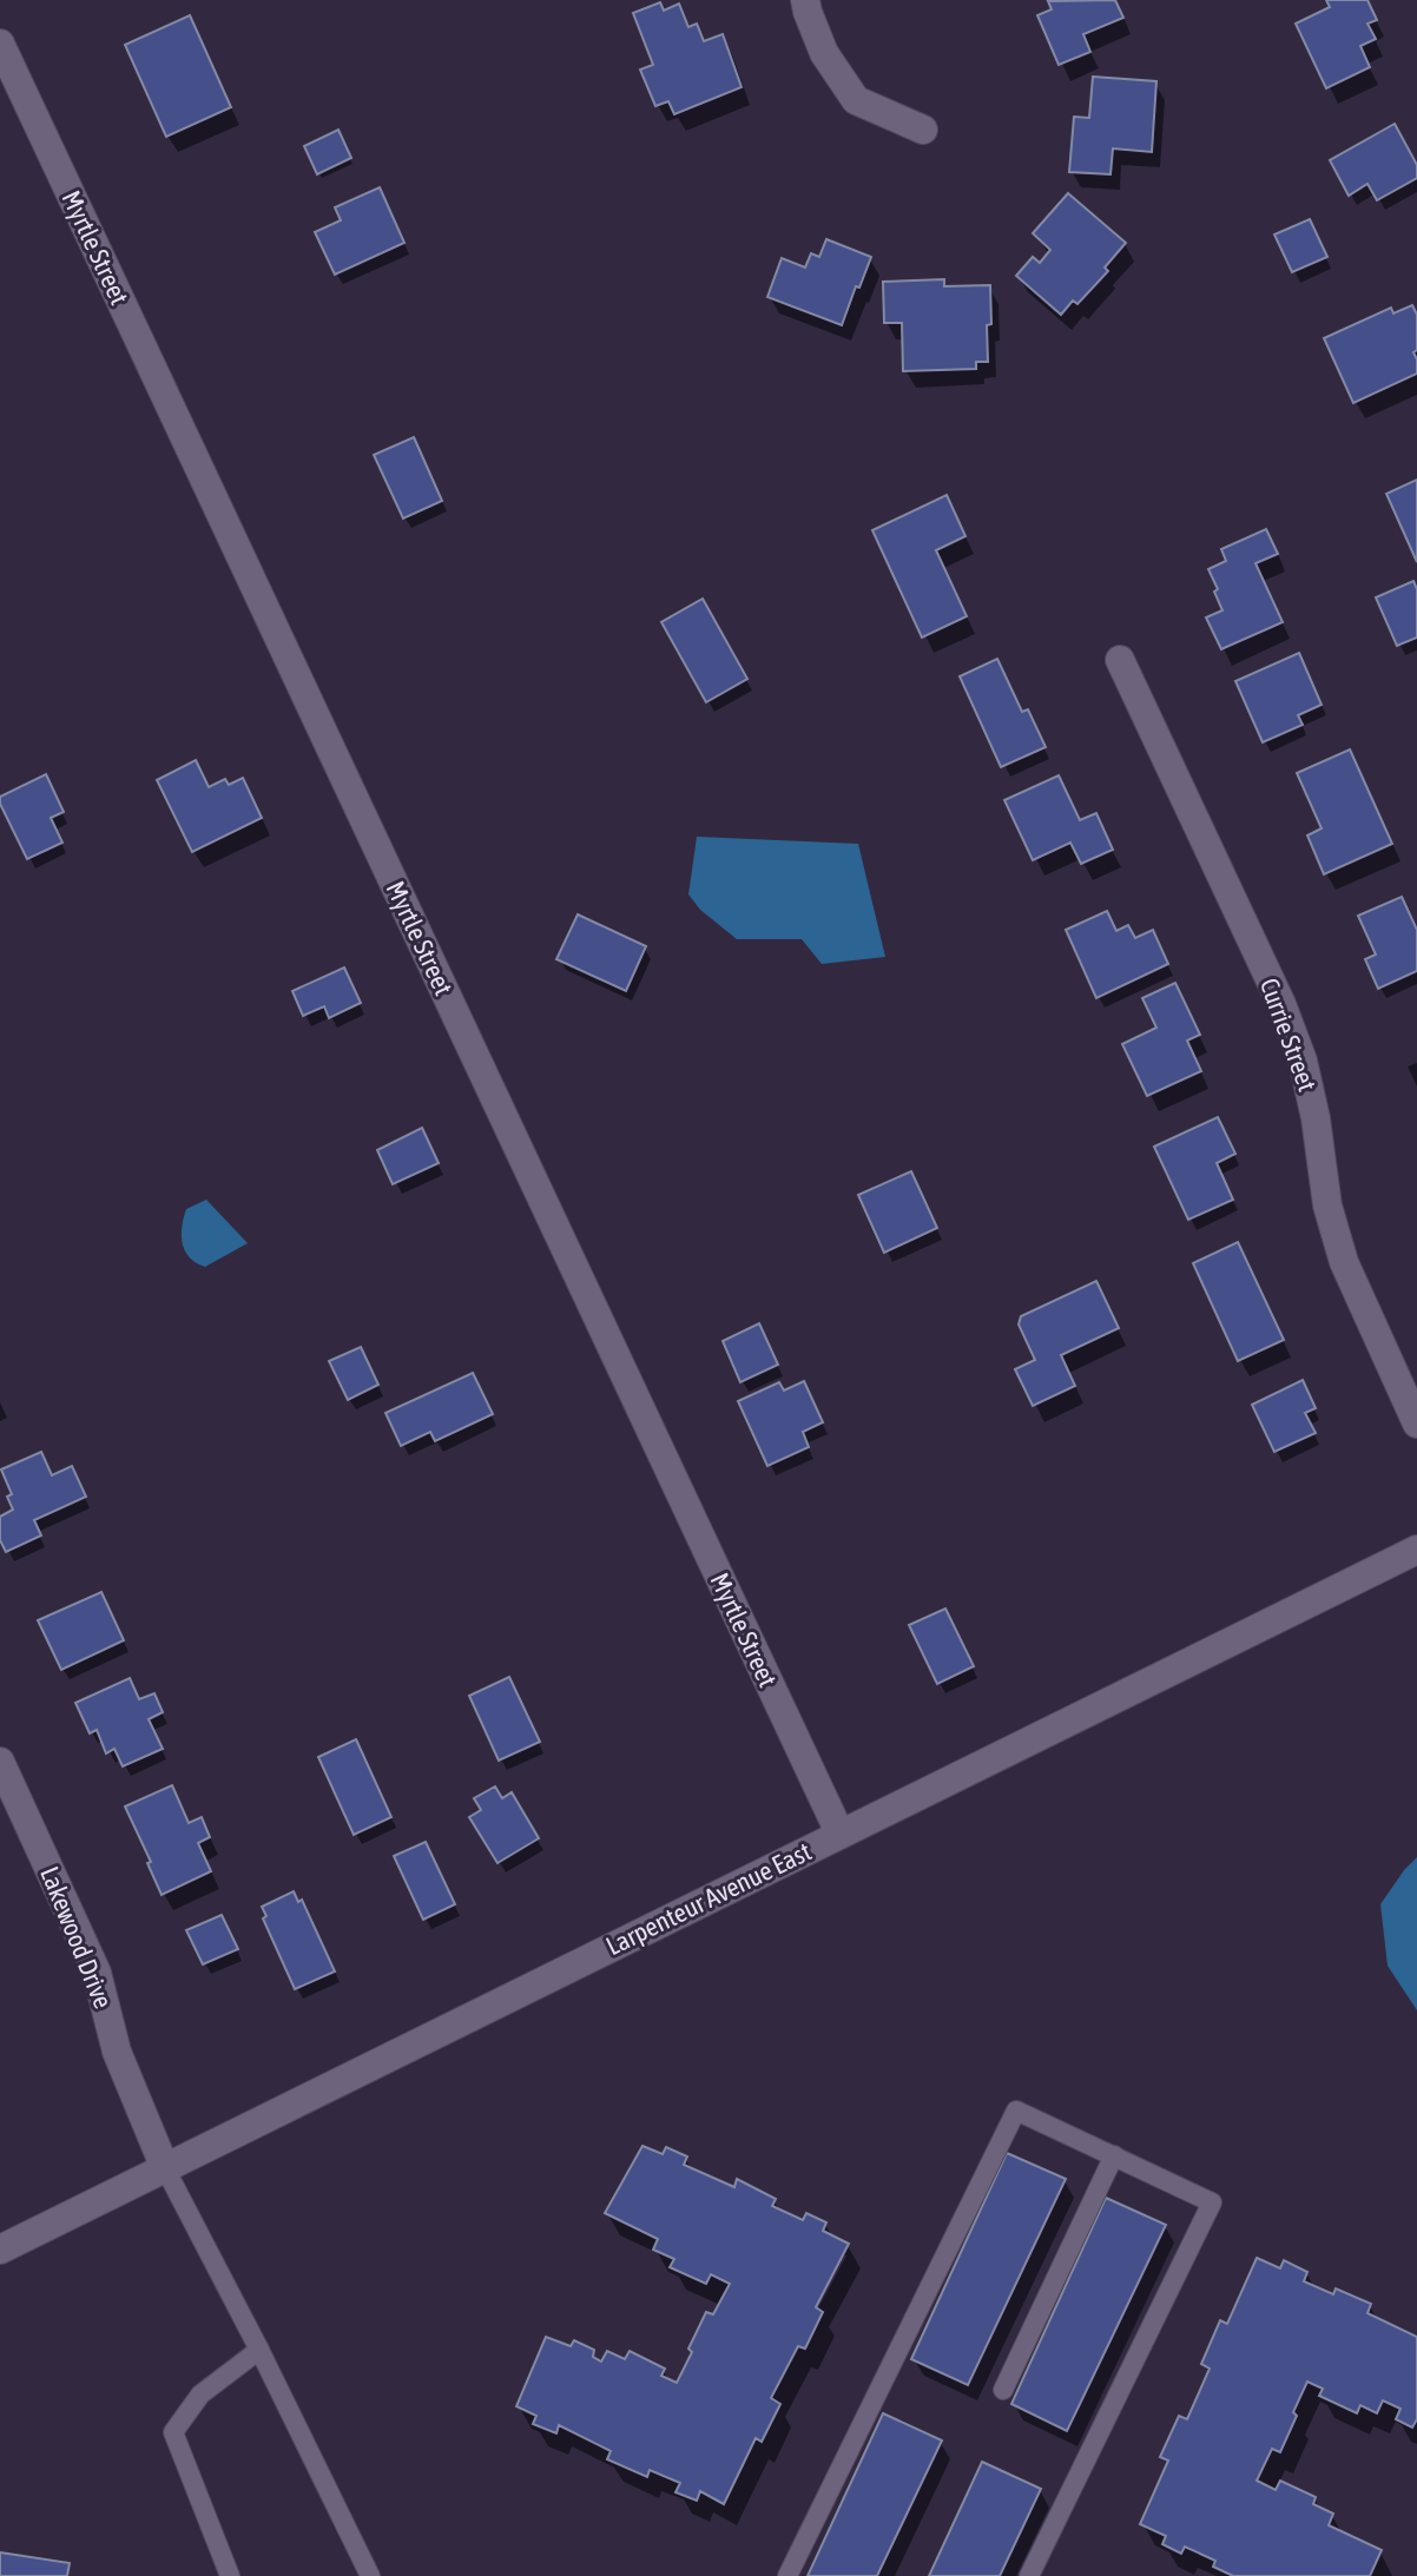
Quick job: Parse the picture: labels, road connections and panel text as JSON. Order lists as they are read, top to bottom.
{
  "streets": {
    "street": [
      "Myrtle Street",
      "Currie Street",
      "Larpenteur Avenue East",
      "Lakewood Drive"
    ]
  },
  "crossings": [
    ["Myrtle Street", "Larpenteur Avenue East"],
    ["Larpenteur Avenue East", "Lakewood Drive"]
  ]
}
